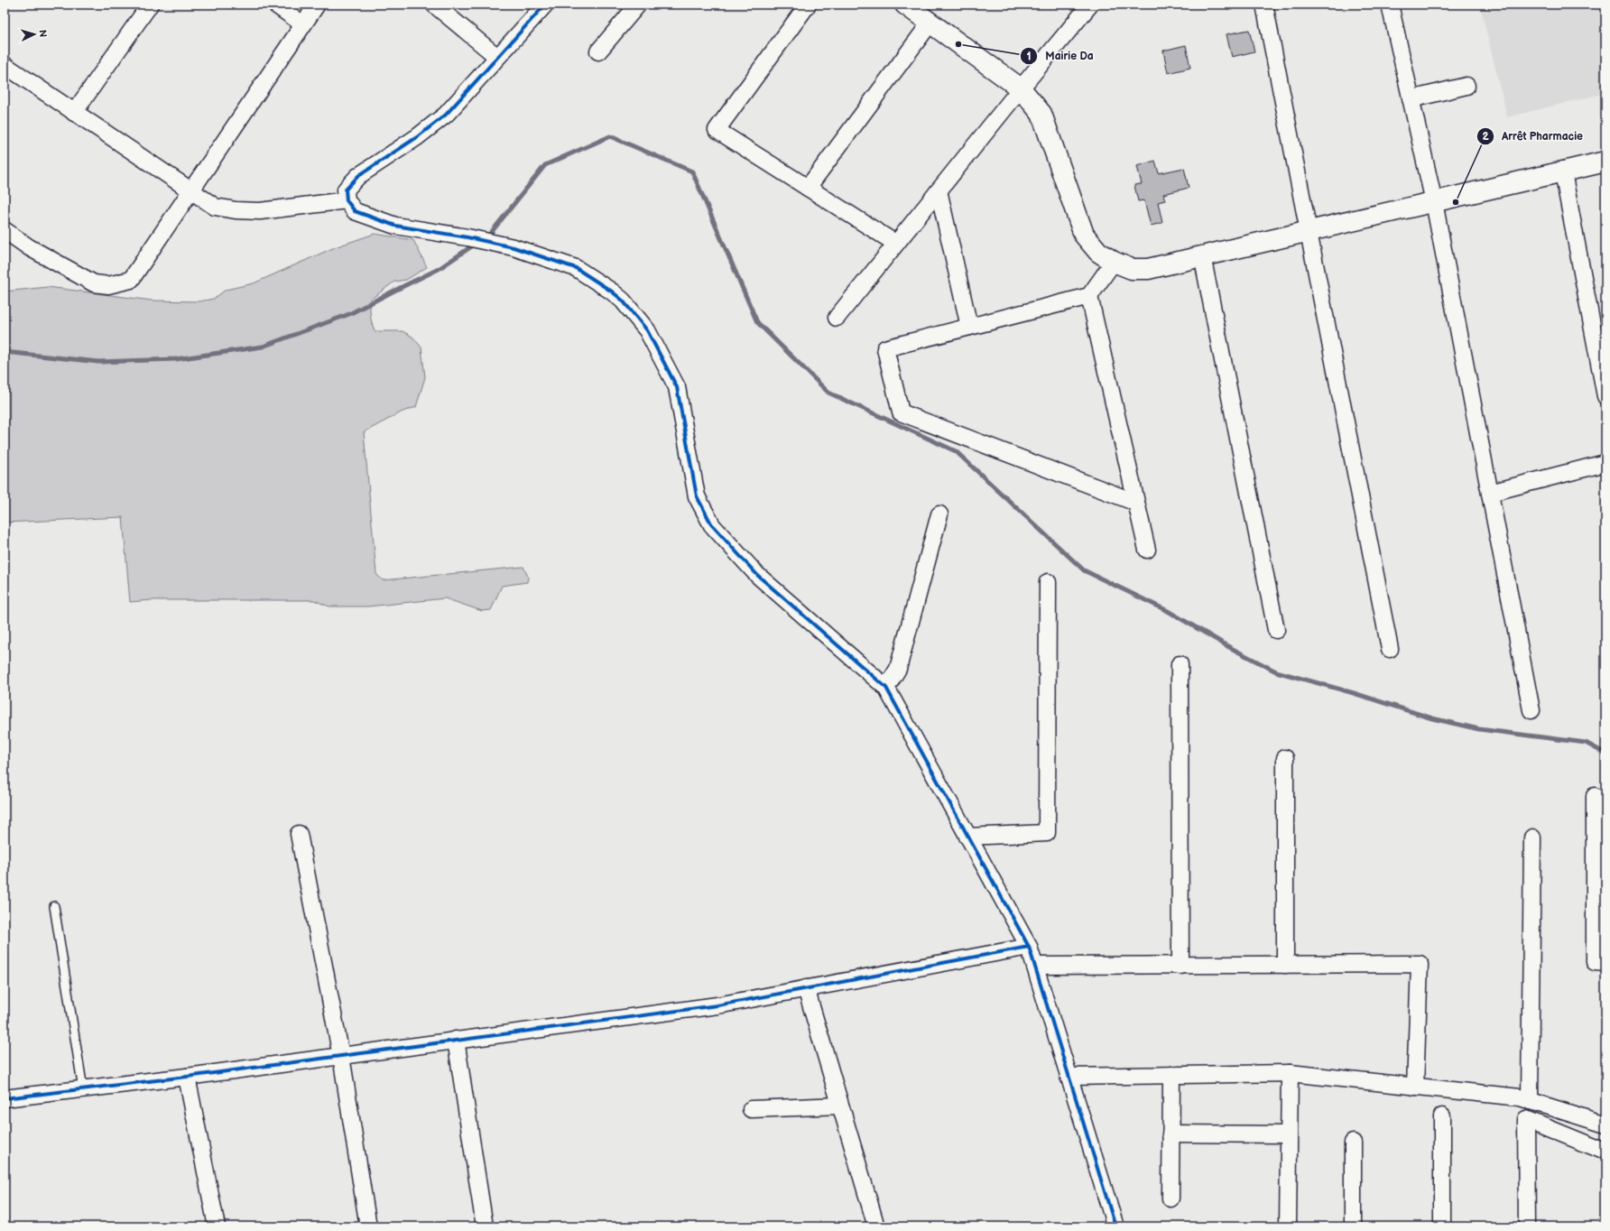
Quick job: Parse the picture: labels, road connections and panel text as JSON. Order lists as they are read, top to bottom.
{
  "places": ["Mairie Da", "Arrêt Pharmacie"],
  "north": "right"
}
